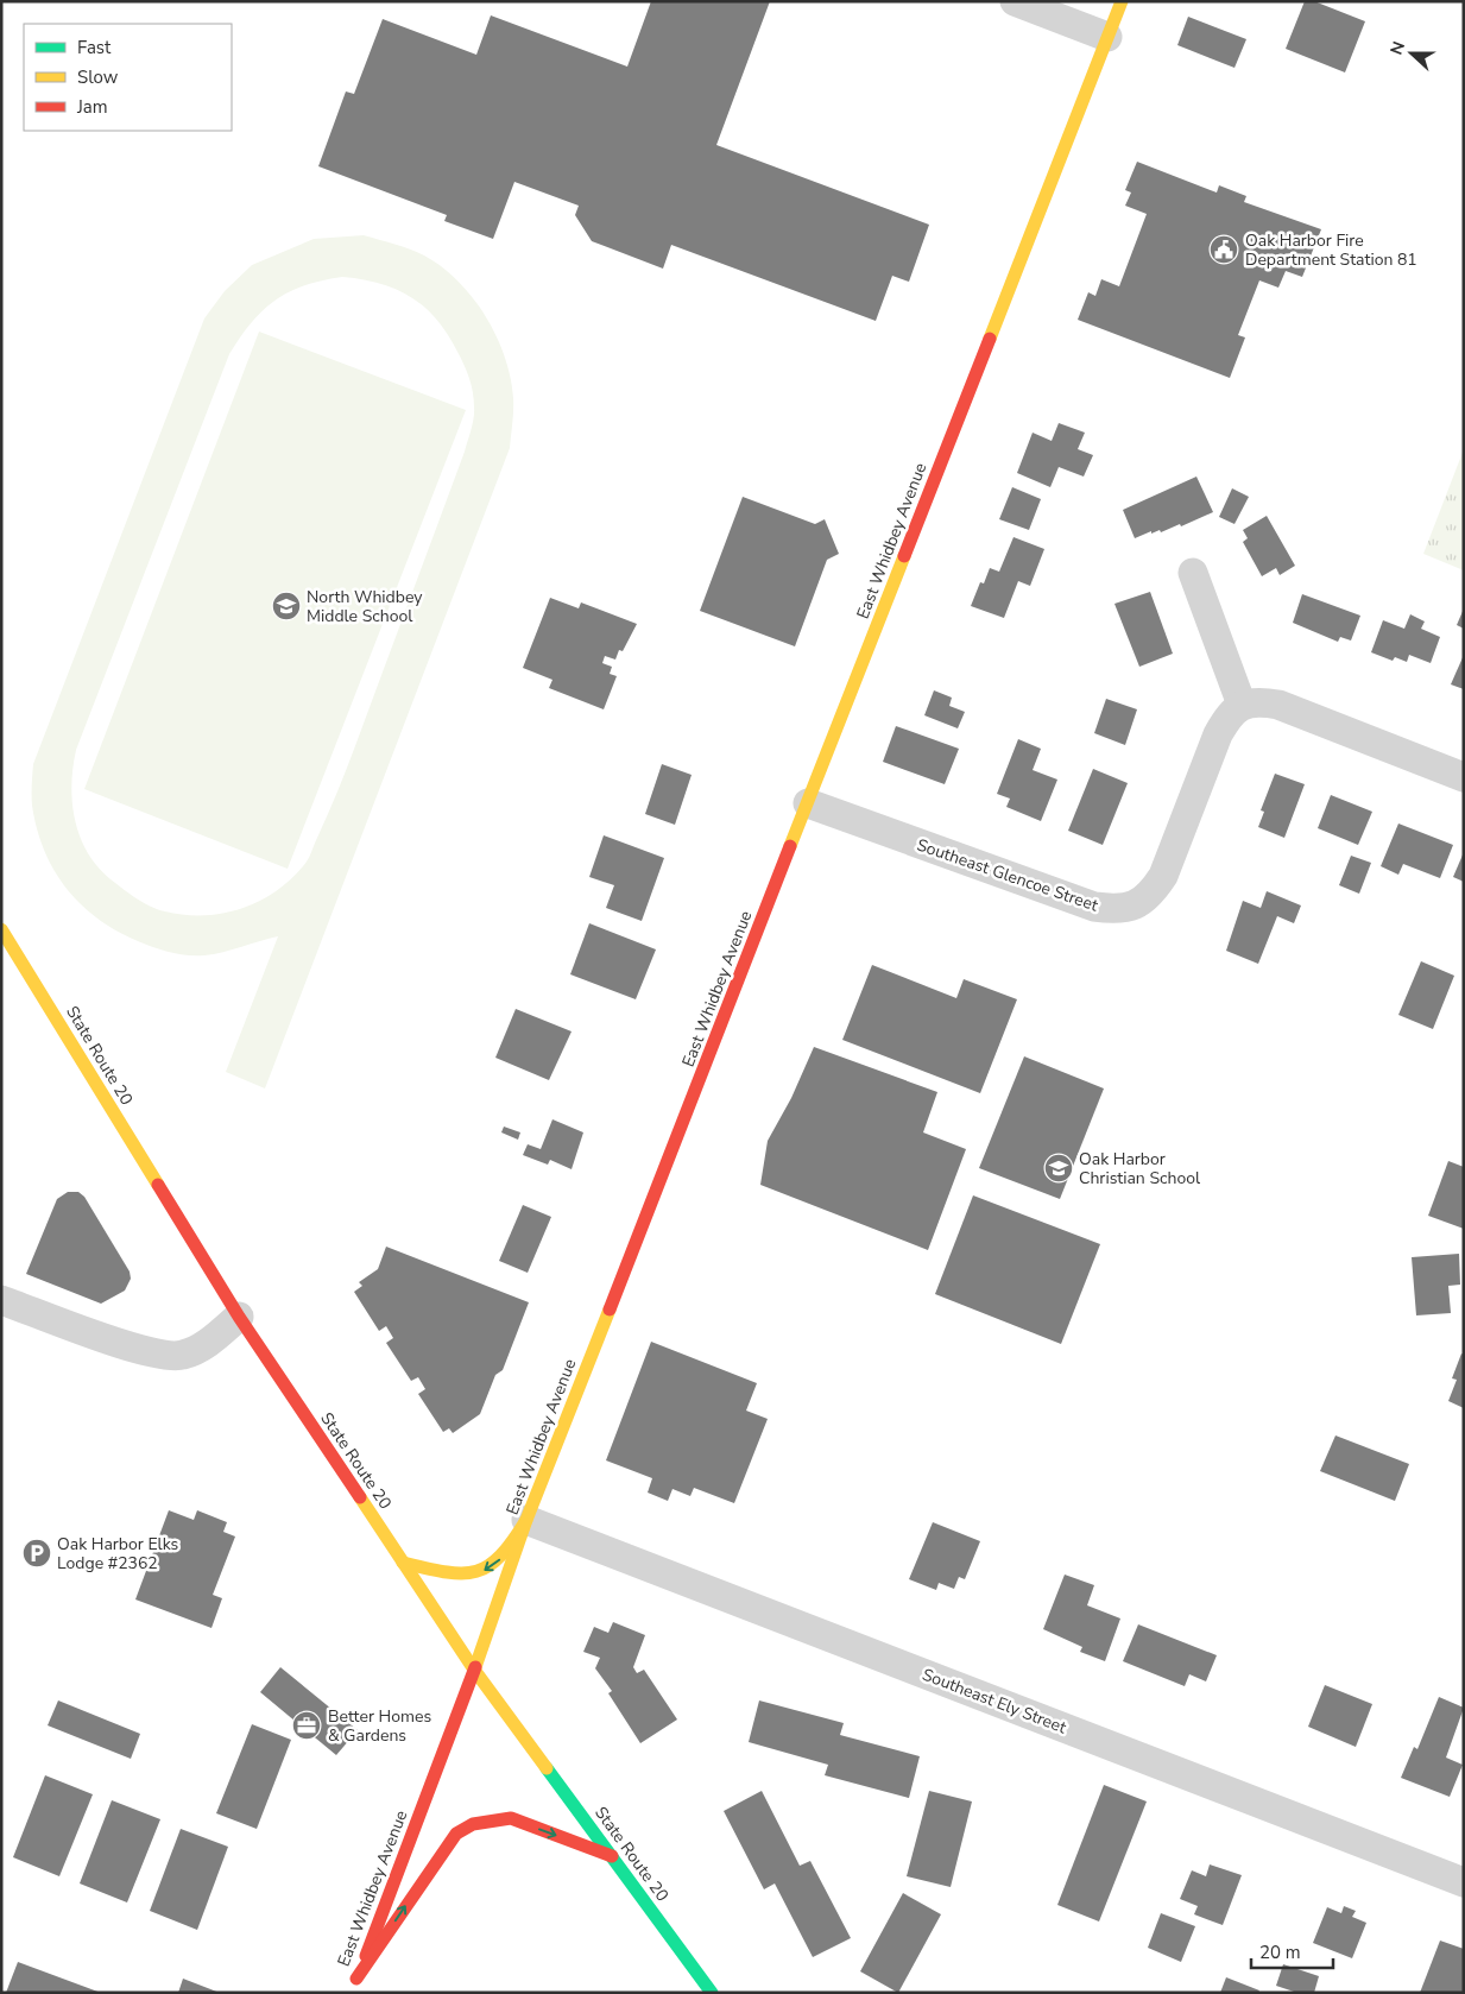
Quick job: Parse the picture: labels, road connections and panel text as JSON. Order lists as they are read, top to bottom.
{
  "streets": {
    "street": [
      "East Whidbey Avenue",
      "Southeast Glencoe Street",
      "State Route 20",
      "Southeast Ely Street"
    ]
  },
  "crossings": [
    ["East Whidbey Avenue", "Southeast Glencoe Street"],
    ["East Whidbey Avenue", "State Route 20"],
    ["East Whidbey Avenue", "Southeast Ely Street"]
  ],
  "places": {
    "public building": ["Oak Harbor Fire Department Station 81"],
    "school or university": ["North Whidbey Middle School", "Oak Harbor Christian School"],
    "parking": ["Oak Harbor Elks Lodge #2362"],
    "office": ["Better Homes & Gardens"]
  },
  "legend": ["Fast", "Slow", "Jam"],
  "scale_bar": "20 m",
  "north": "left"
}
